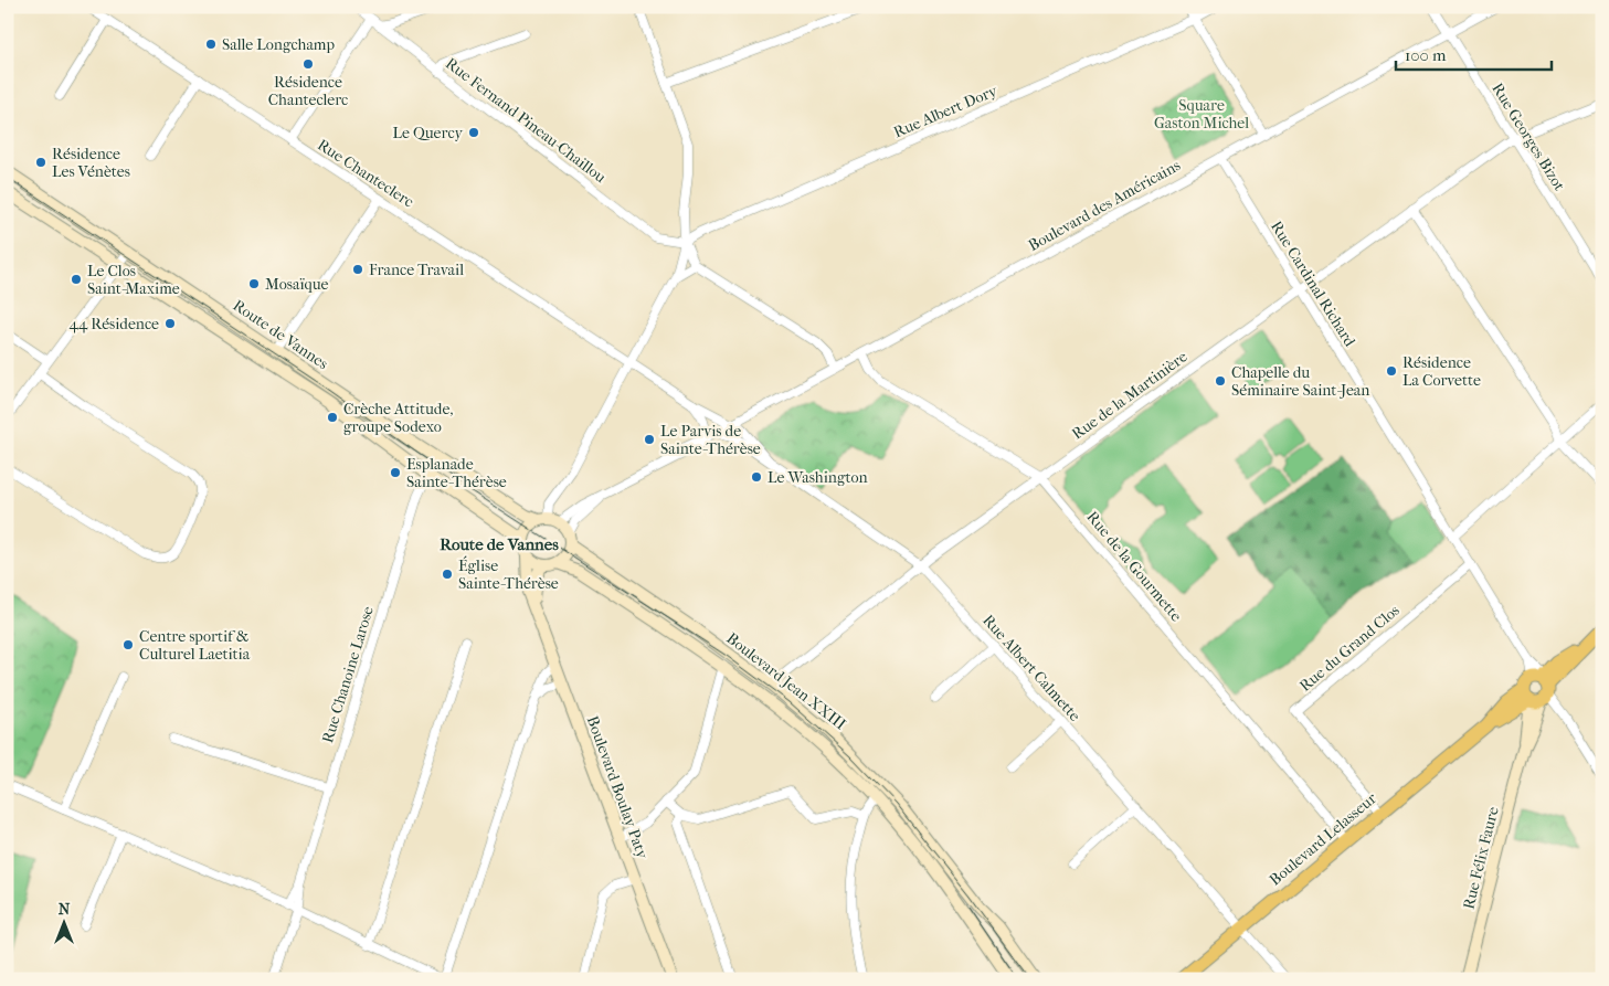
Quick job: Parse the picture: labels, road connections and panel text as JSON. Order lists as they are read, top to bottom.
{
  "streets": {
    "main road": [
      "Route de Vannes",
      "Boulevard Jean XXIII",
      "Boulevard Boulay Paty",
      "Boulevard Lelasseur",
      "Rue Félix Faure"
    ],
    "street": [
      "Rue Albert Dory",
      "Rue Fernand Pineau-Chaillou",
      "Rue Georges Bizot",
      "Rue Chanteclerc",
      "Boulevard des Américains",
      "Rue Cardinal Richard",
      "Rue de la Martinière",
      "Rue de la Gourmette",
      "Rue du Grand Clos",
      "Rue Albert Calmette",
      "Rue Chanoine Larose"
    ]
  },
  "crossings": [
    ["Rue Albert Dory", "Rue Fernand Pineau-Chaillou"],
    ["Rue Georges Bizot", "Boulevard des Américains"],
    ["Rue Georges Bizot", "Rue de la Martinière"],
    ["Rue Chanteclerc", "Rue Albert Calmette"],
    ["Boulevard des Américains", "Rue Cardinal Richard"],
    ["Boulevard des Américains", "Route de Vannes"],
    ["Boulevard des Américains", "Rue de la Gourmette"],
    ["Boulevard des Américains", "Rue Albert Calmette"],
    ["Boulevard des Américains", "Boulevard Jean XXIII"],
    ["Boulevard des Américains", "Boulevard Boulay Paty"],
    ["Rue Cardinal Richard", "Rue de la Martinière"],
    ["Rue Cardinal Richard", "Rue du Grand Clos"],
    ["Rue Cardinal Richard", "Boulevard Lelasseur"],
    ["Rue Cardinal Richard", "Rue Félix Faure"],
    ["Route de Vannes", "Rue Chanoine Larose"],
    ["Route de Vannes", "Boulevard Jean XXIII"],
    ["Route de Vannes", "Boulevard Boulay Paty"],
    ["Rue de la Martinière", "Rue de la Gourmette"],
    ["Rue de la Martinière", "Rue Albert Calmette"],
    ["Rue de la Martinière", "Boulevard Jean XXIII"],
    ["Rue de la Gourmette", "Boulevard Lelasseur"],
    ["Rue du Grand Clos", "Boulevard Lelasseur"],
    ["Rue Albert Calmette", "Boulevard Lelasseur"],
    ["Boulevard Jean XXIII", "Boulevard Boulay Paty"],
    ["Boulevard Lelasseur", "Rue Félix Faure"]
  ],
  "districts": ["Route de Vannes"],
  "parks": ["Square Gaston Michel"],
  "places": [
    "Salle Longchamp",
    "Résidence Chanteclerc",
    "Le Quercy",
    "Résidence Les Vénètes",
    "France Travail",
    "Le Clos Saint-Maxime",
    "Mosaïque",
    "44 Résidence",
    "Résidence La Corvette",
    "Chapelle du Séminaire Saint-Jean",
    "Crèche Attitude, groupe Sodexo",
    "Le Parvis de Sainte-Thérèse",
    "Esplanade Sainte-Thérèse",
    "Le Washington",
    "Église Sainte-Thérèse",
    "Centre sportif & Culturel Laetitia"
  ],
  "scale_bar": "100 m",
  "north": "top"
}
